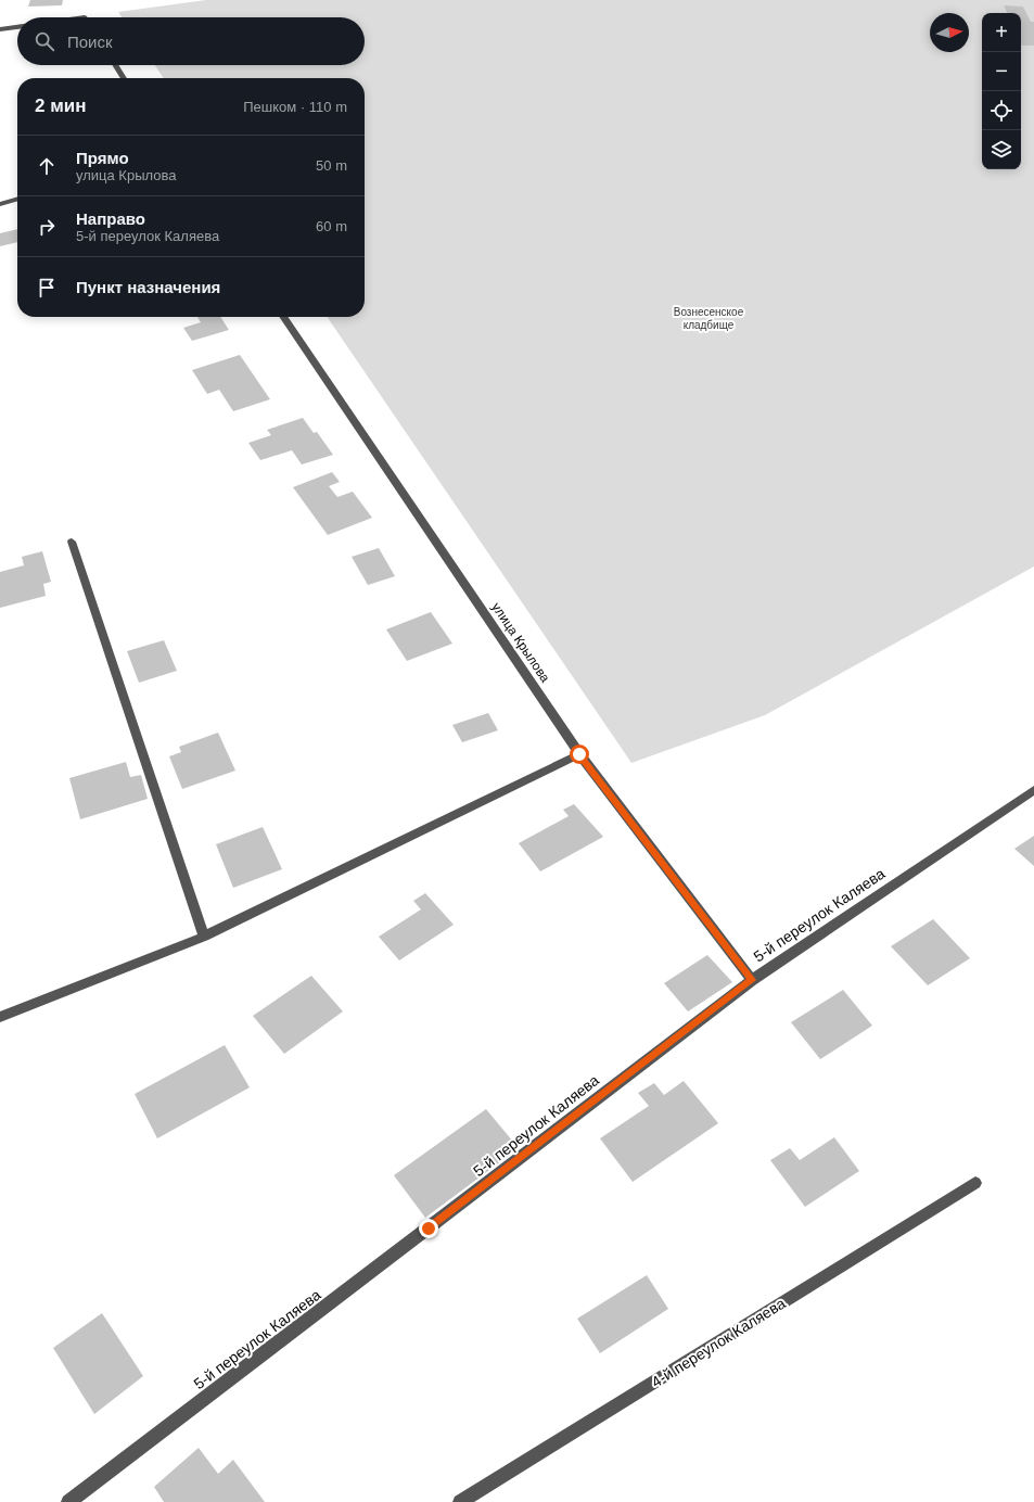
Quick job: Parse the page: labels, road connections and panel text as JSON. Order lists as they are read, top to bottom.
{
  "streets": {
    "street": ["улица Крылова", "5-й переулок Каляева", "4-й переулок Каляева"]
  },
  "crossings": [
    ["улица Крылова", "5-й переулок Каляева"]
  ],
  "parks": ["Вознесенское кладбище"],
  "north": "right",
  "page": {
    "map_buttons": ["+", "−"],
    "search": "Поиск",
    "heading": ["2 мин", "Пешком · 110 m"],
    "list": [
      ["Прямо", "улица Крылова", "50 m"],
      ["Направо", "5-й переулок Каляева", "60 m"],
      "Пункт назначения"
    ]
  }
}
